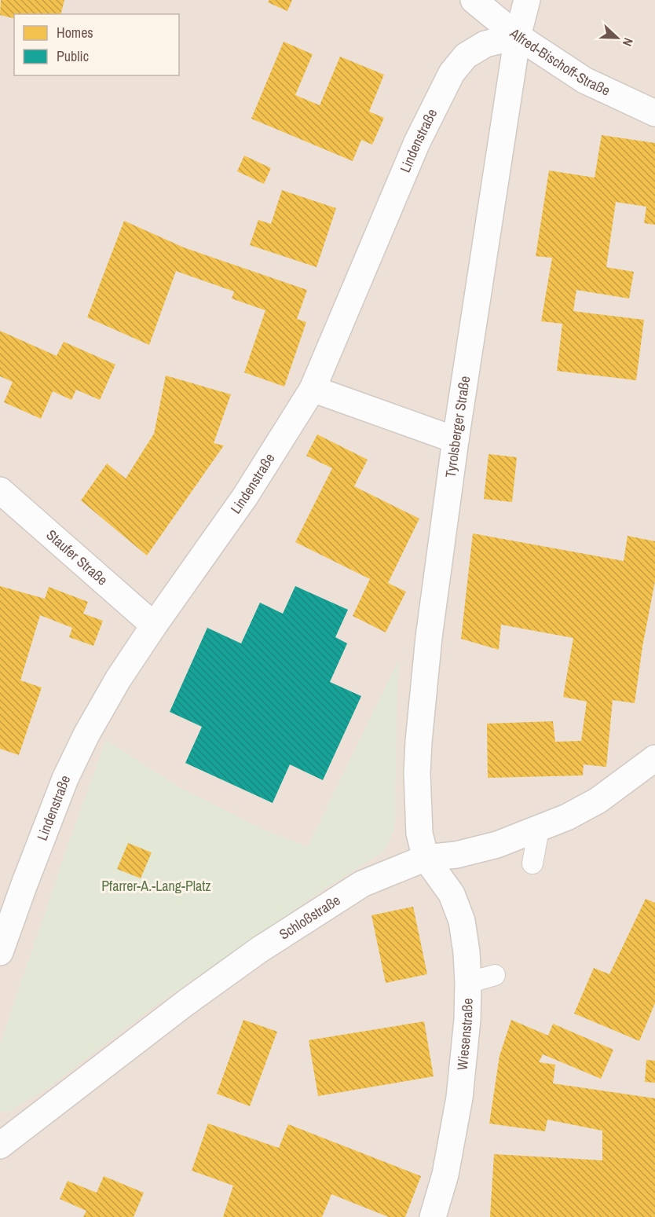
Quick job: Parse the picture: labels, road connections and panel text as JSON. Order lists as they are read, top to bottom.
{
  "streets": {
    "street": [
      "Alfred-Bischoff-Straße",
      "Lindenstraße",
      "Tyrolsberger Straße",
      "Staufer Straße",
      "Schloßstraße",
      "Wiesenstraße"
    ]
  },
  "crossings": [
    ["Alfred-Bischoff-Straße", "Lindenstraße"],
    ["Alfred-Bischoff-Straße", "Tyrolsberger Straße"],
    ["Lindenstraße", "Tyrolsberger Straße"],
    ["Lindenstraße", "Staufer Straße"],
    ["Tyrolsberger Straße", "Schloßstraße"],
    ["Tyrolsberger Straße", "Wiesenstraße"],
    ["Schloßstraße", "Wiesenstraße"]
  ],
  "parks": ["Pfarrer-A.-Lang-Platz"],
  "legend": ["Homes", "Public"],
  "north": "right"
}
